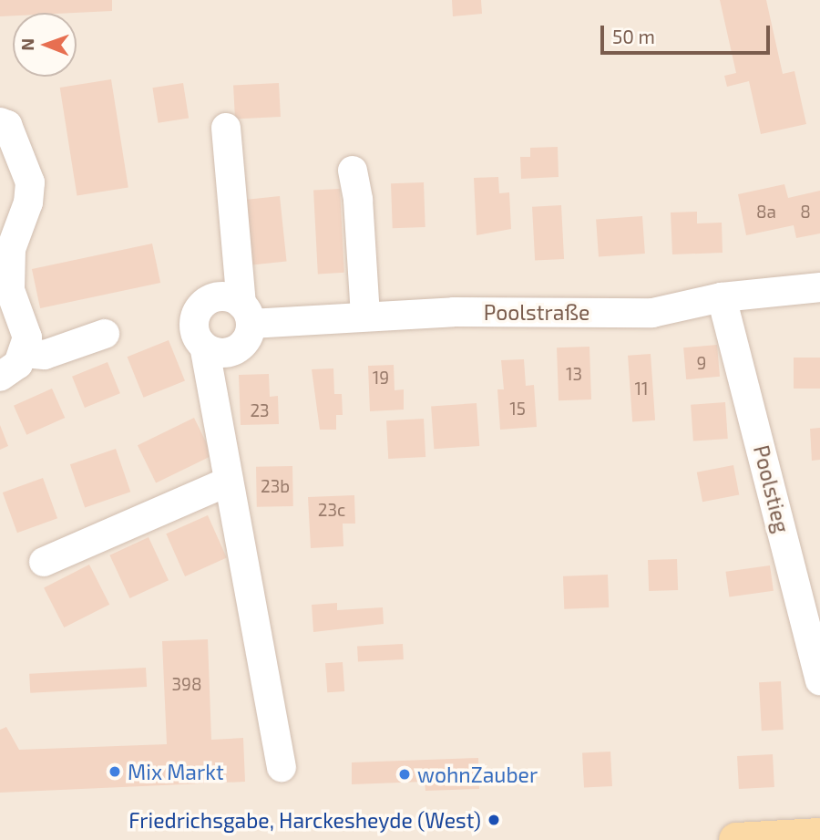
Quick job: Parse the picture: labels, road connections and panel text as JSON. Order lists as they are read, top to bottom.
{
  "streets": {
    "street": ["Poolstraße", "Poolstieg"]
  },
  "crossings": [
    ["Poolstraße", "Poolstieg"]
  ],
  "places": ["Mix Markt", "wohnZauber", "Friedrichsgabe, Harckesheyde (West)"],
  "house_numbers": [
    "8a",
    "8",
    "9",
    "13",
    "19",
    "11",
    "15",
    "23",
    "23b",
    "23c",
    "398"
  ],
  "scale_bar": "50 m",
  "north": "left"
}
